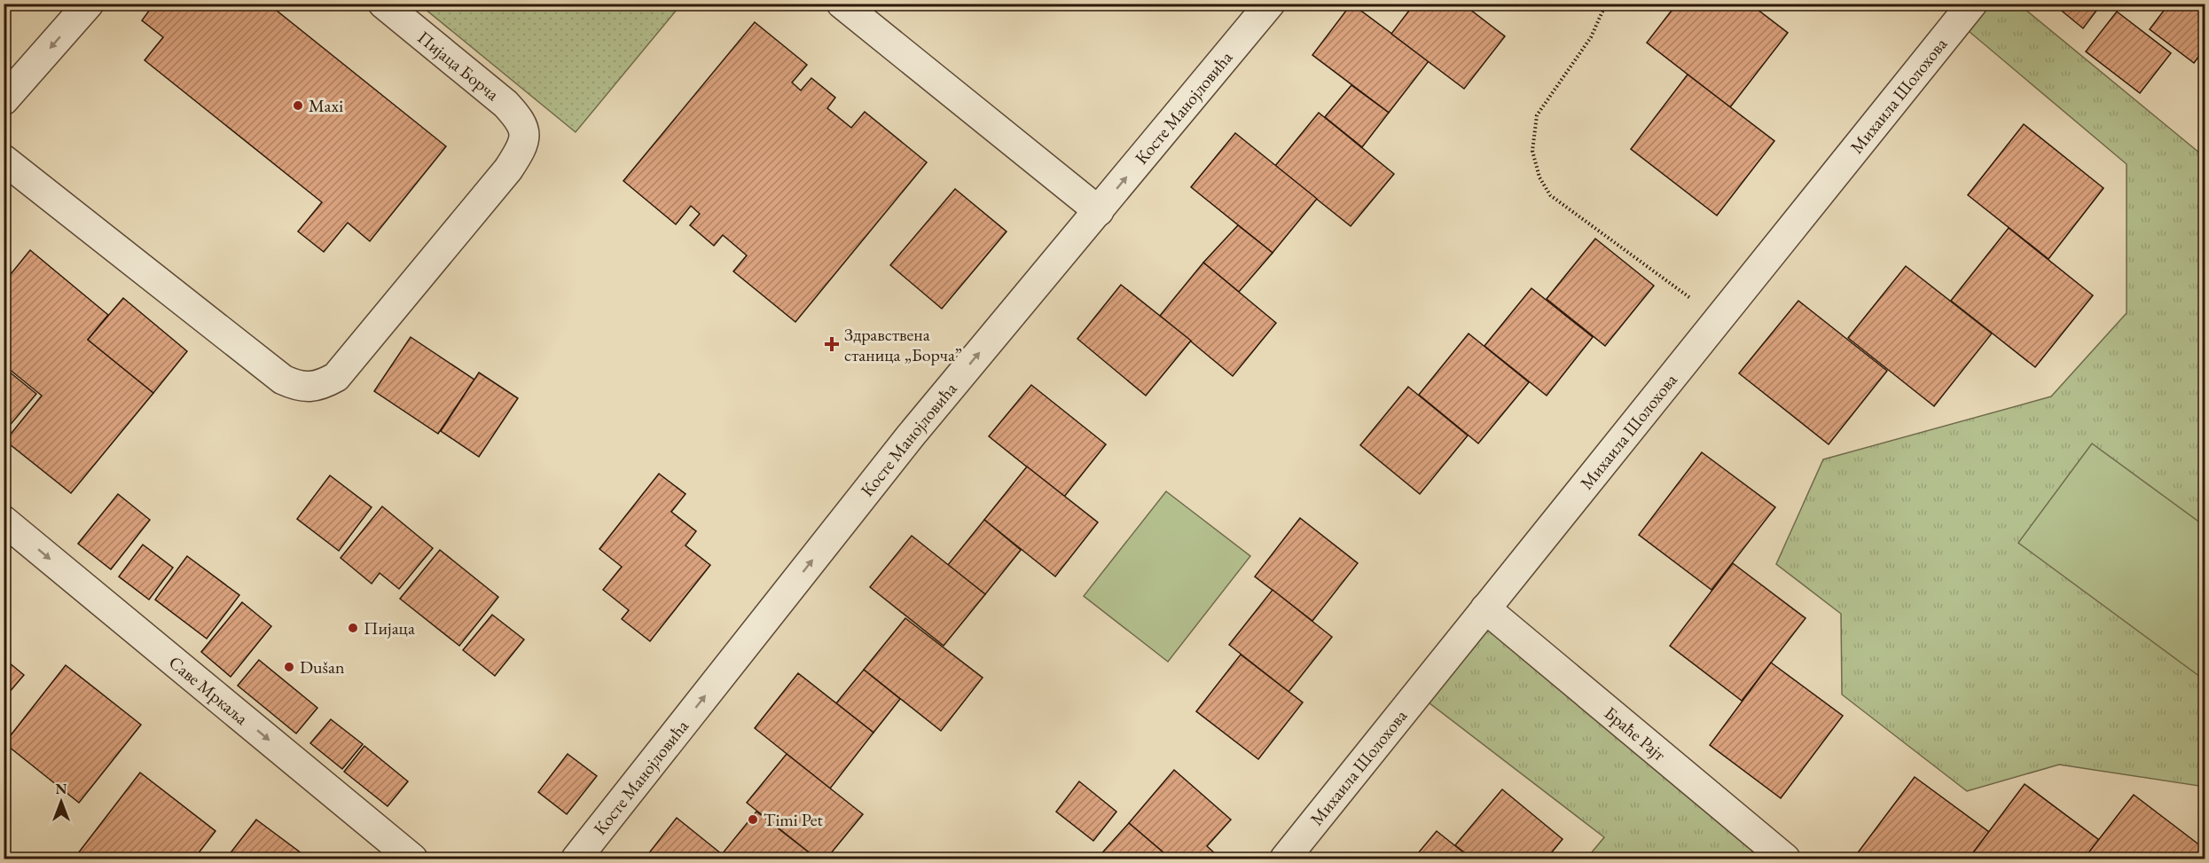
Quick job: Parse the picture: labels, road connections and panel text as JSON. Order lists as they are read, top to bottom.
{
  "streets": {
    "street": [
      "Пијаца Борча",
      "Михаила Шолохова",
      "Косте Манојловића",
      "Саве Мркаља",
      "Браће Рајт"
    ]
  },
  "crossings": [
    ["Михаила Шолохова", "Браће Рајт"]
  ],
  "one_way": ["Косте Манојловића", "Саве Мркаља"],
  "places": {
    "other": [
      "Maxi",
      "Пијаца",
      "Dušan",
      "Timi Pet"
    ],
    "health": ["Здравствена станица „Борча”"]
  },
  "north": "top"
}
